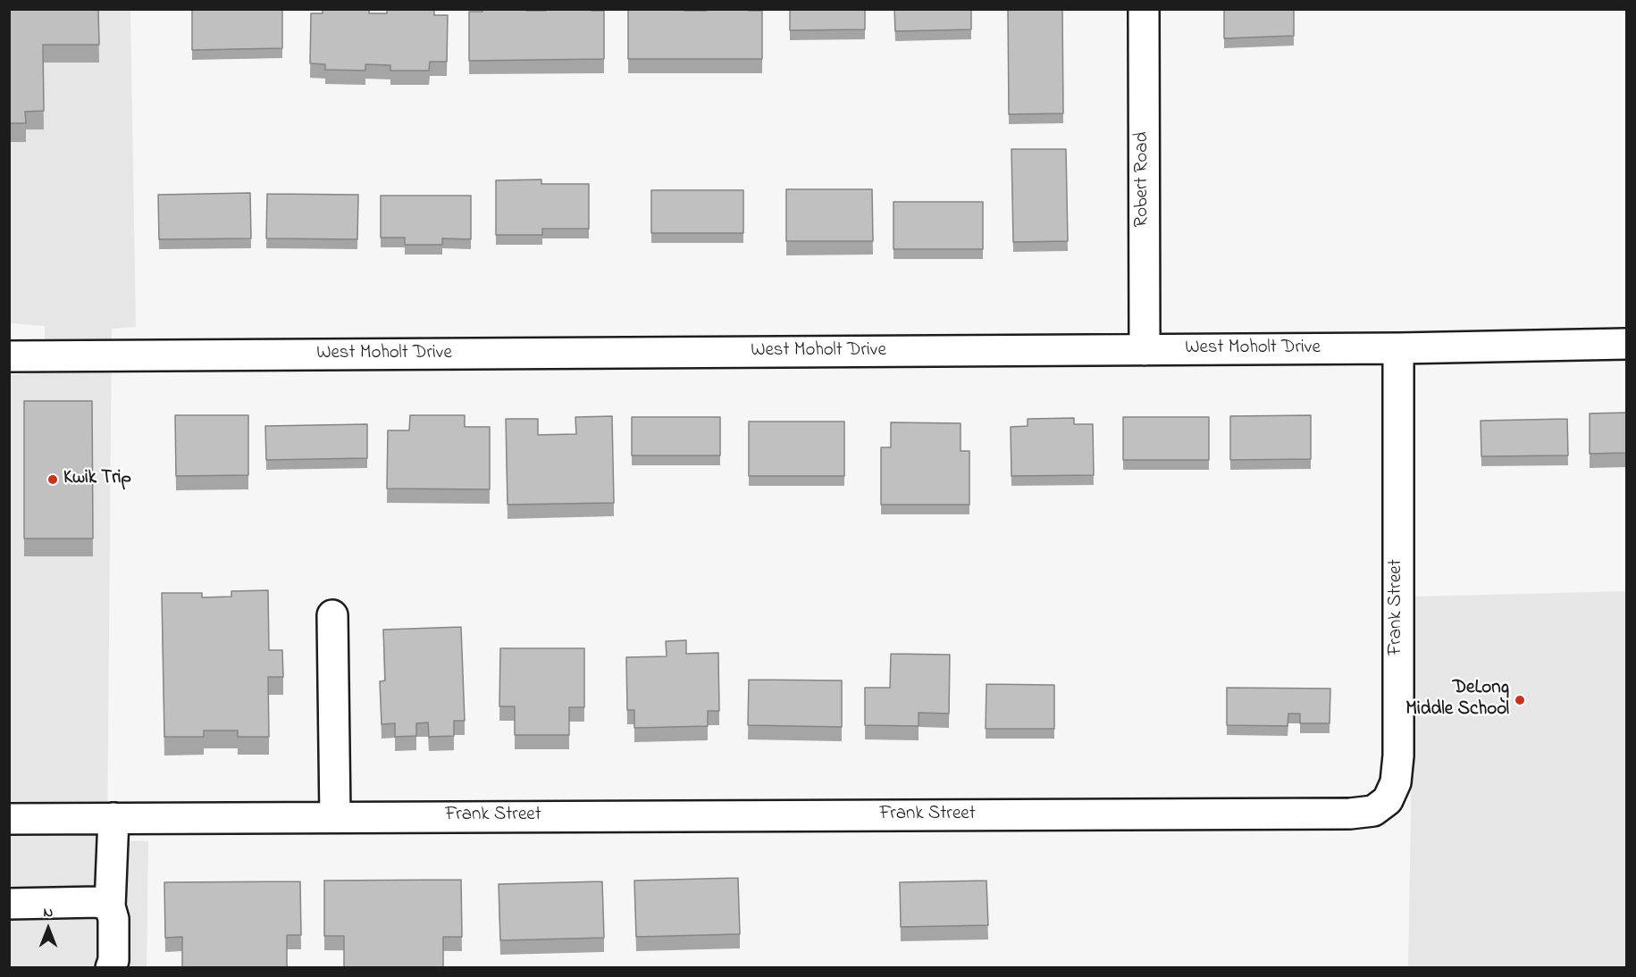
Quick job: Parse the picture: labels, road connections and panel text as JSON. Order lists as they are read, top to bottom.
{
  "streets": {
    "street": ["Robert Road", "West Moholt Drive", "Frank Street"]
  },
  "crossings": [
    ["Robert Road", "West Moholt Drive"],
    ["West Moholt Drive", "Frank Street"]
  ],
  "places": ["Kwik Trip", "DeLong Middle School"],
  "north": "top"
}
